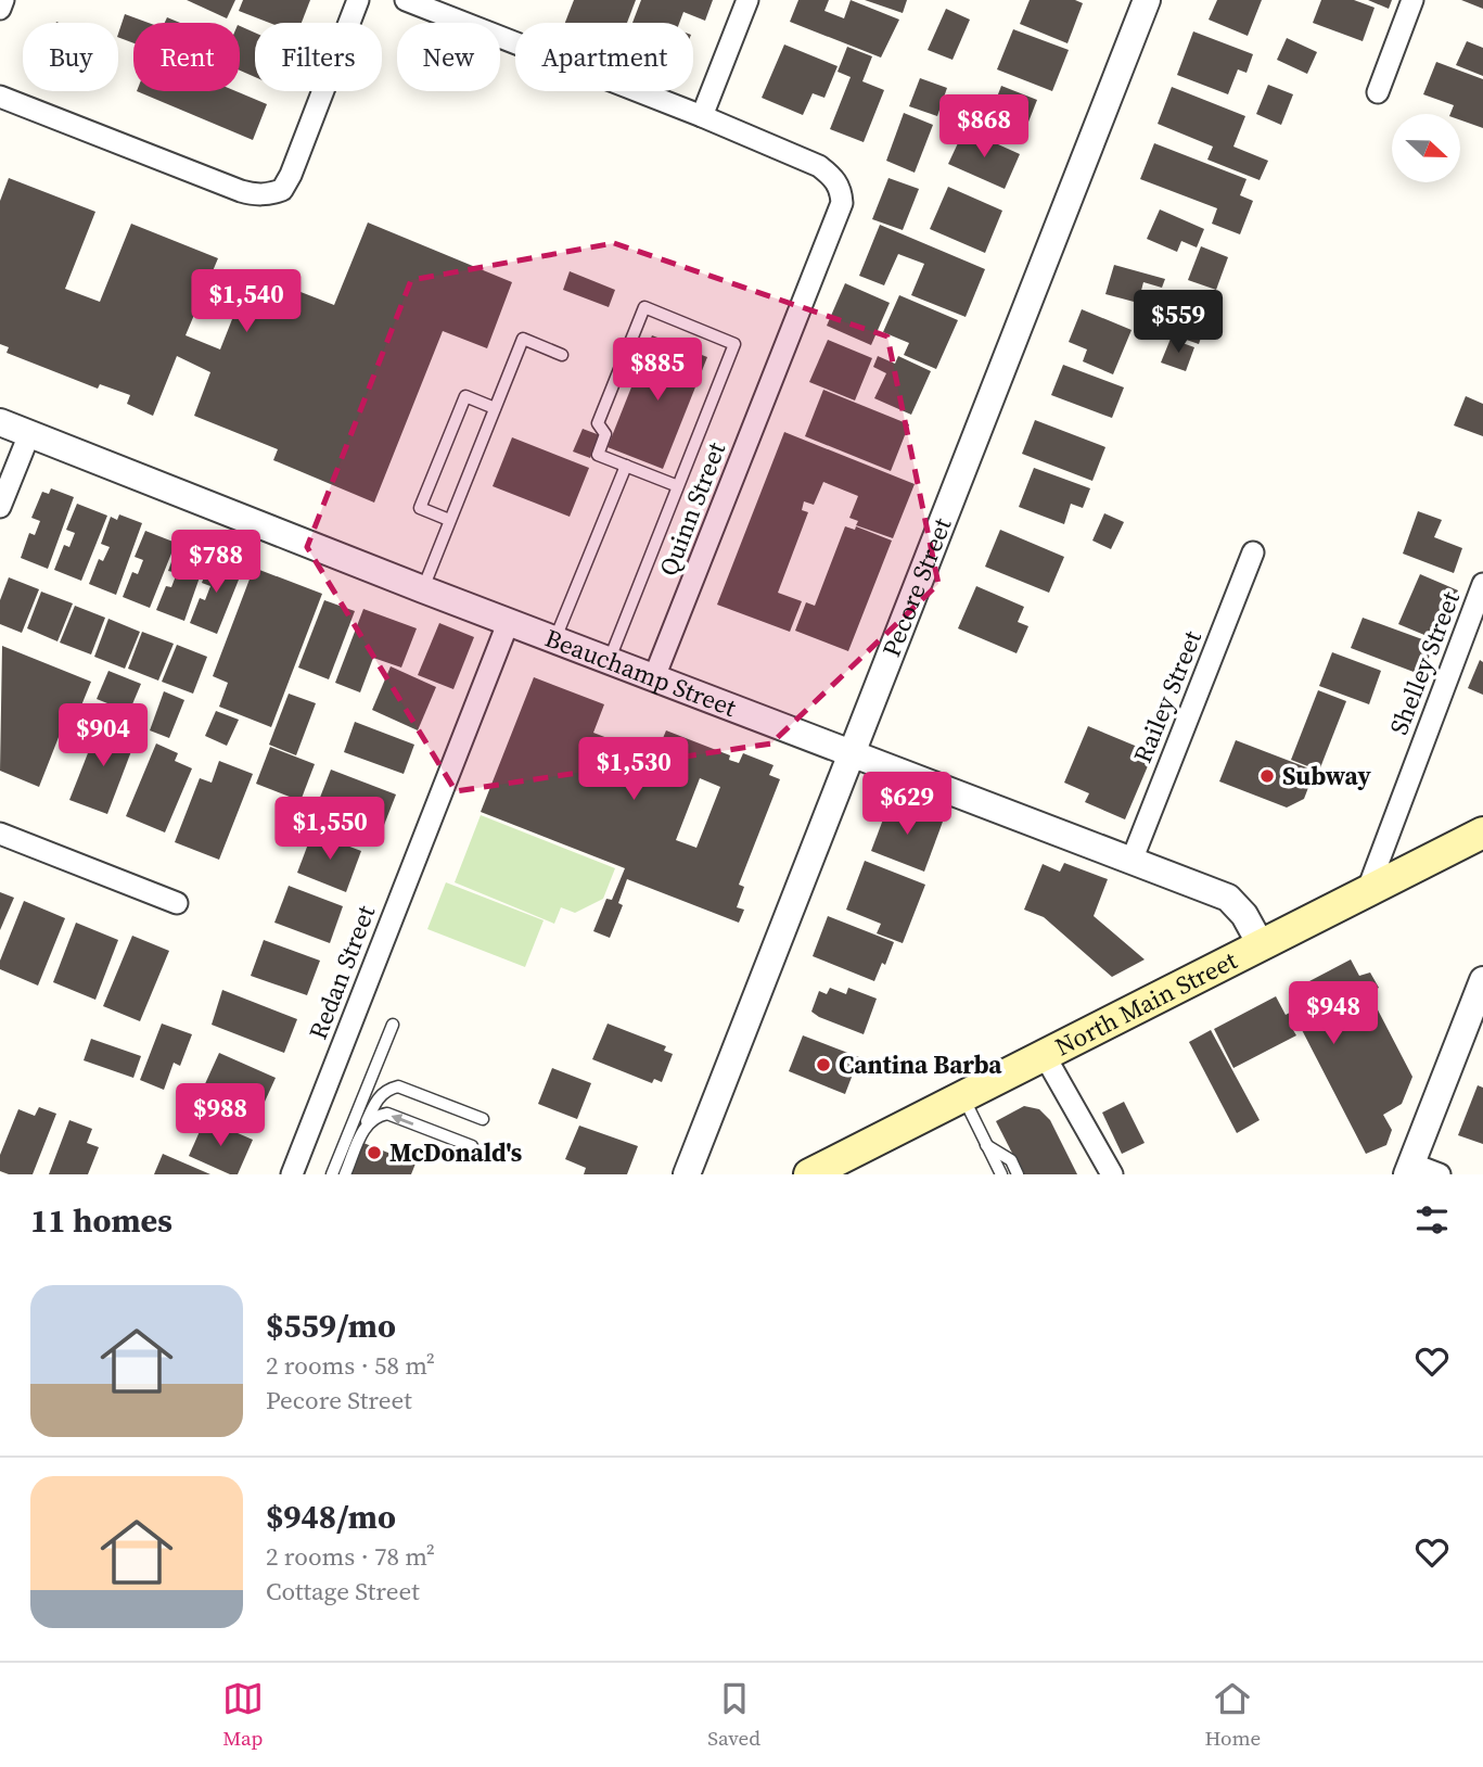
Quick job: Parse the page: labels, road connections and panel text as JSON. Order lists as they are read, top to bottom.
{
  "streets": {
    "main road": ["North Main Street"],
    "street": [
      "Quinn Street",
      "Pecore Street",
      "Shelley Street",
      "Beauchamp Street",
      "Railey Street",
      "Redan Street"
    ]
  },
  "crossings": [
    ["Quinn Street", "Beauchamp Street"],
    ["Pecore Street", "Beauchamp Street"],
    ["Shelley Street", "North Main Street"],
    ["Beauchamp Street", "Railey Street"],
    ["Beauchamp Street", "Redan Street"],
    ["Beauchamp Street", "North Main Street"]
  ],
  "places": ["Subway", "Cantina Barba", "McDonald's"],
  "north": "right",
  "page": {
    "chip": [
      "Buy",
      "Rent",
      "Filters",
      "New",
      "Apartment"
    ],
    "price": [
      "$868",
      "$1,540",
      "$559",
      "$885",
      "$788",
      "$904",
      "$1,530",
      "$629",
      "$1,550",
      "$948",
      "$988"
    ],
    "heading": "11 homes",
    "list": [
      {
        "name": "$559/mo",
        "note": "2 rooms · 58 m² · Pecore Street"
      },
      {
        "name": "$948/mo",
        "note": "2 rooms · 78 m² · Cottage Street"
      }
    ],
    "tabs": ["Map", "Saved", "Home"]
  }
}
